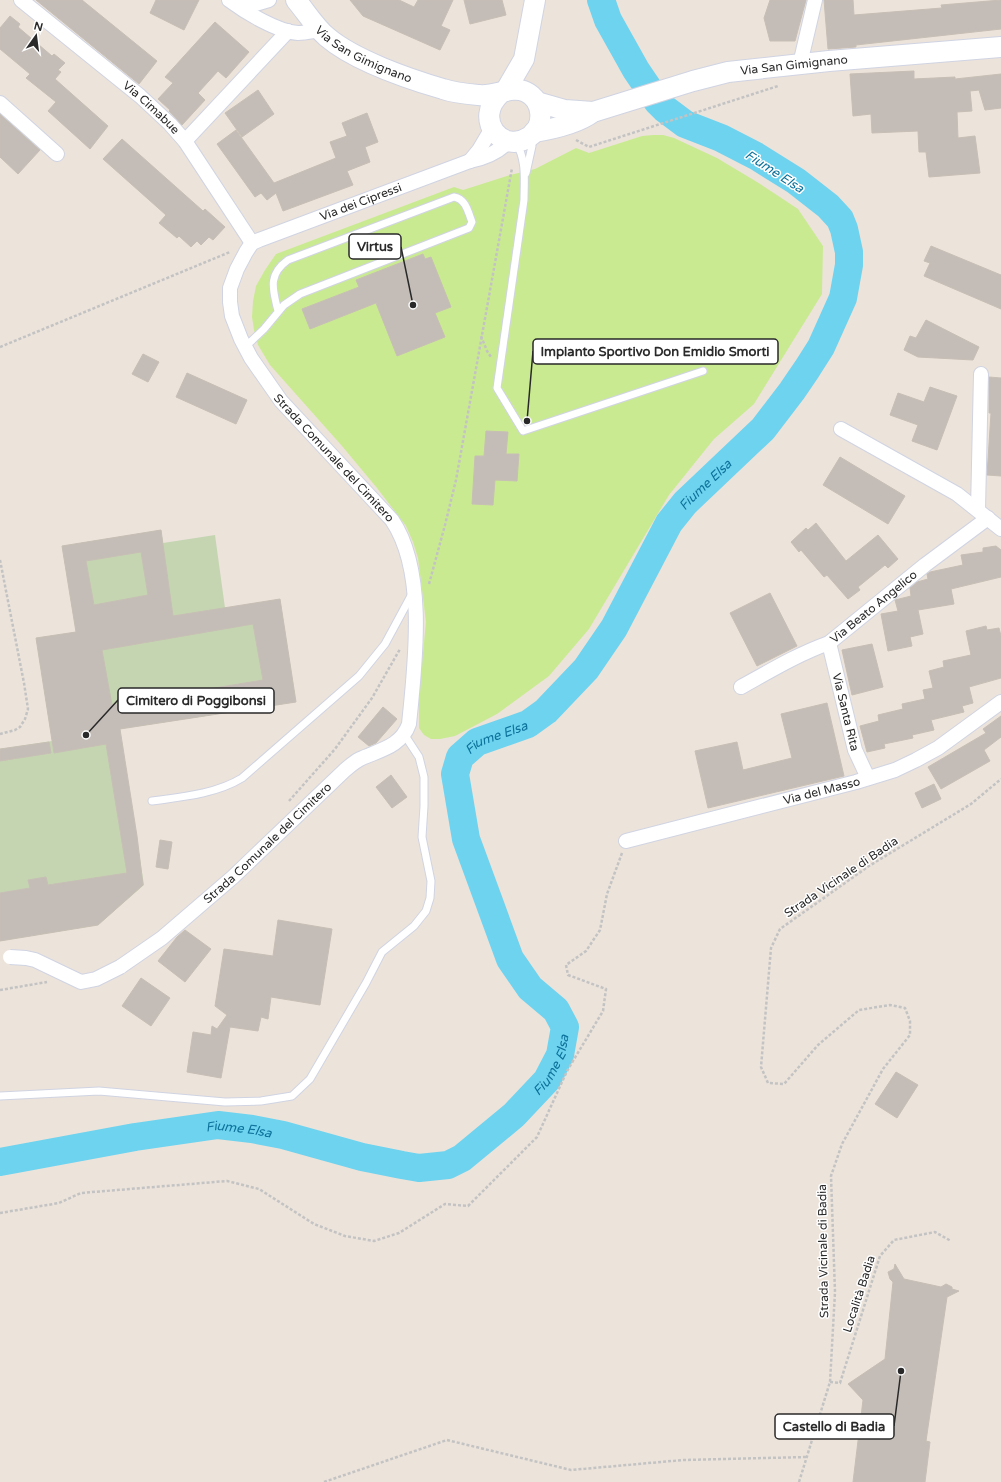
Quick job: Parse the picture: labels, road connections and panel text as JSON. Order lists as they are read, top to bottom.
{
  "streets": {
    "main road": ["Via San Gimignano"],
    "street": [
      "Via Cimabue",
      "Via dei Cipressi",
      "Strada Comunale del Cimitero",
      "Via Beato Angelico",
      "Via Santa Rita",
      "Via del Masso"
    ],
    "path": ["Strada Vicinale di Badia", "Località Badia"]
  },
  "crossings": [
    ["Via San Gimignano", "Via dei Cipressi"],
    ["Via Cimabue", "Via dei Cipressi"],
    ["Via Cimabue", "Strada Comunale del Cimitero"],
    ["Via dei Cipressi", "Strada Comunale del Cimitero"],
    ["Via Beato Angelico", "Via Santa Rita"],
    ["Via Santa Rita", "Via del Masso"],
    ["Strada Vicinale di Badia", "Località Badia"]
  ],
  "water": ["Fiume Elsa"],
  "places": [
    "Virtus",
    "Impianto Sportivo Don Emidio Smorti",
    "Cimitero di Poggibonsi",
    "Castello di Badia"
  ],
  "north": "top"
}
